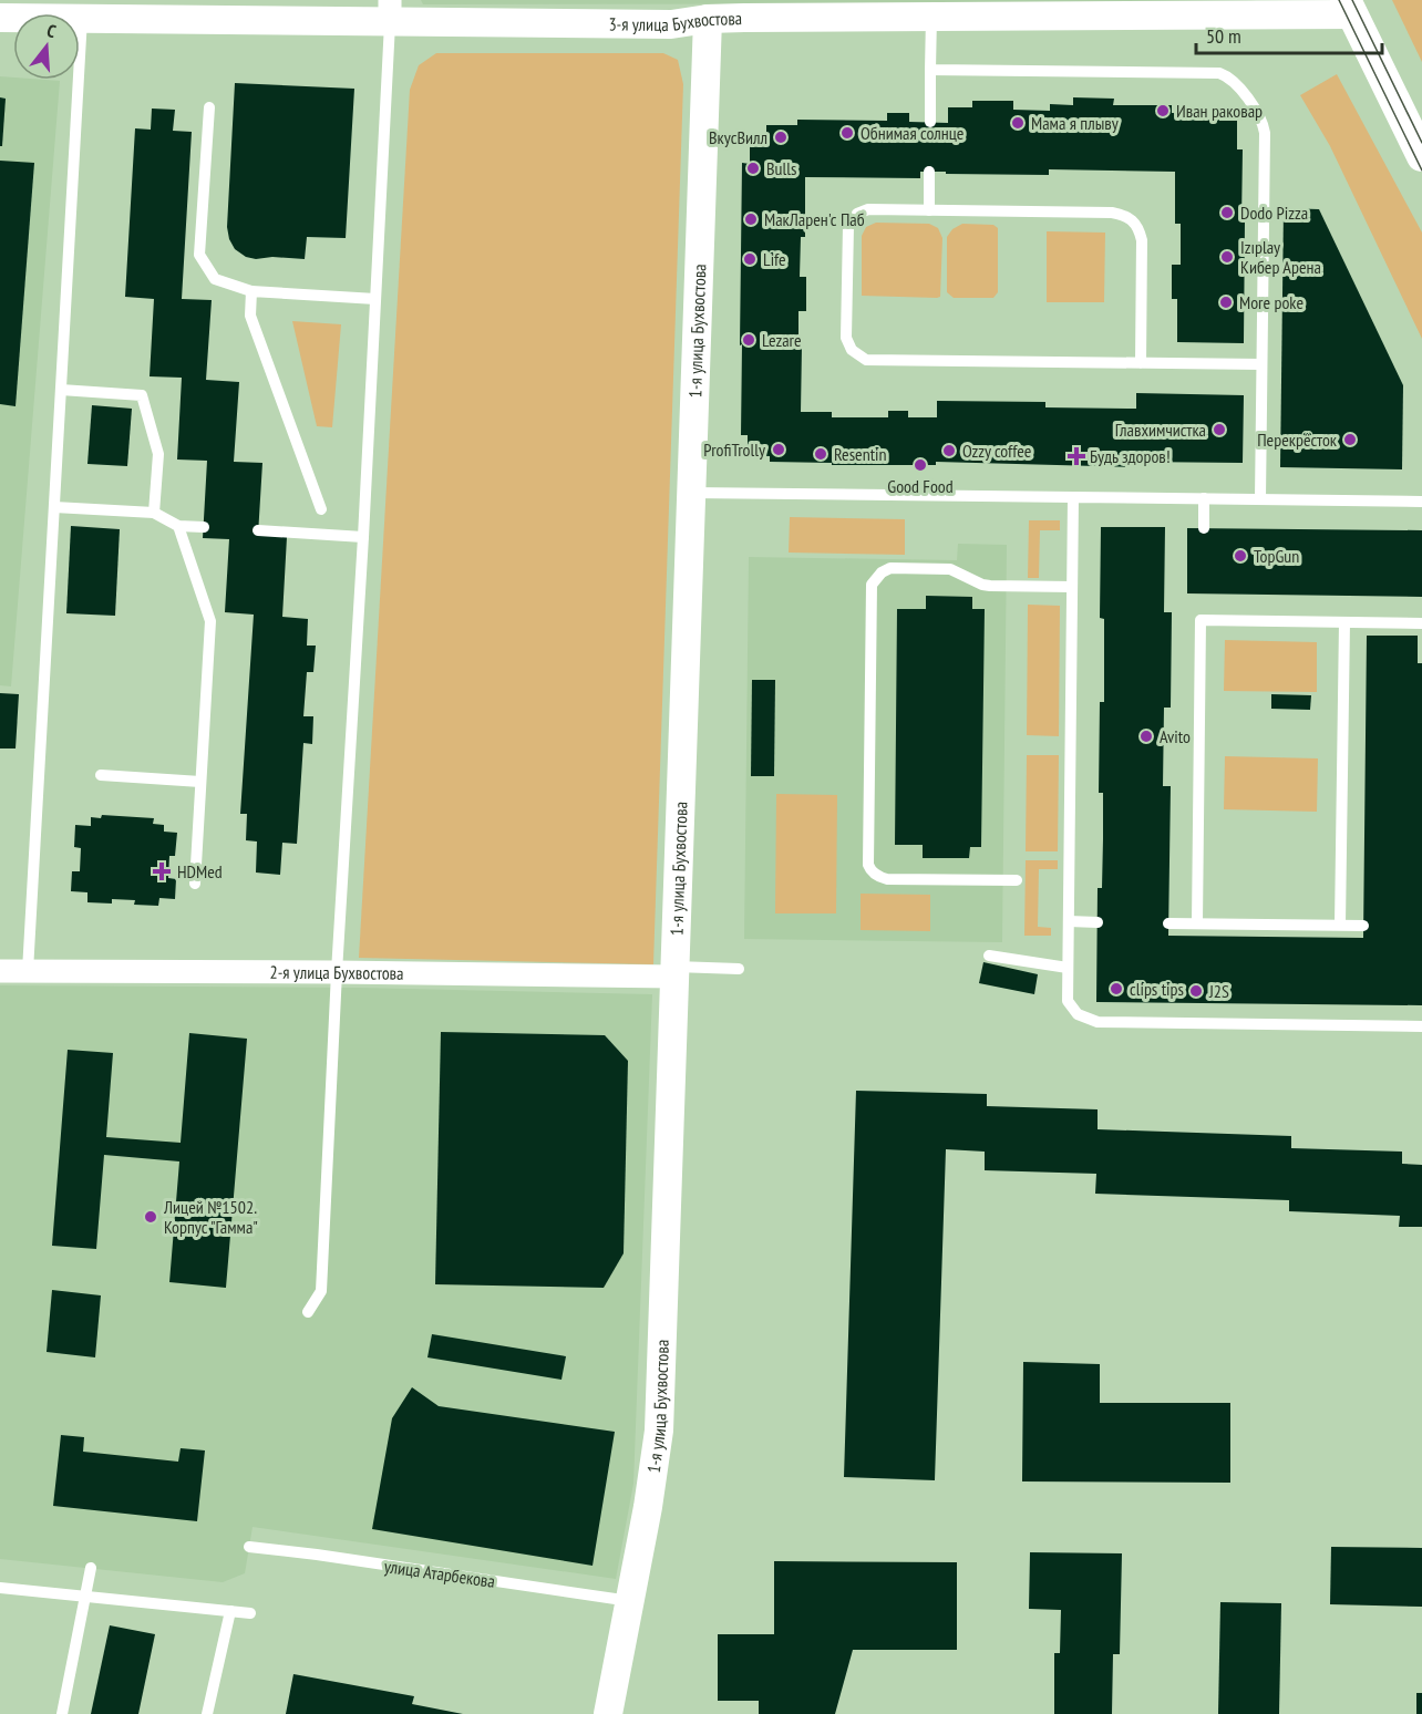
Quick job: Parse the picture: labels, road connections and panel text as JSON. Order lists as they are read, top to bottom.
{
  "streets": {
    "street": ["3-я улица Бухвостова", "1-я улица Бухвостова", "2-я улица Бухвостова"],
    "lane": ["улица Атарбекова"]
  },
  "crossings": [
    ["3-я улица Бухвостова", "1-я улица Бухвостова"],
    ["1-я улица Бухвостова", "2-я улица Бухвостова"],
    ["1-я улица Бухвостова", "улица Атарбекова"]
  ],
  "places": {
    "other": [
      "Иван раковар",
      "Мама я плыву",
      "Обнимая солнце",
      "ВкусВилл",
      "Bulls",
      "Dodo Pizza",
      "МакЛарен'с Паб",
      "Izıplay Кибер Арена",
      "Life",
      "More poke",
      "Lezare",
      "Главхимчистка",
      "Перекрёсток",
      "ProfiTrolly",
      "Ozzy coffee",
      "Resentin",
      "Good Food",
      "TopGun",
      "Avito",
      "clips tips",
      "J2S",
      "Лицей №1502. Корпус \"Гамма\""
    ],
    "health": ["Будь здоров!", "HDMed"]
  },
  "scale_bar": "50 m",
  "north": "top"
}
